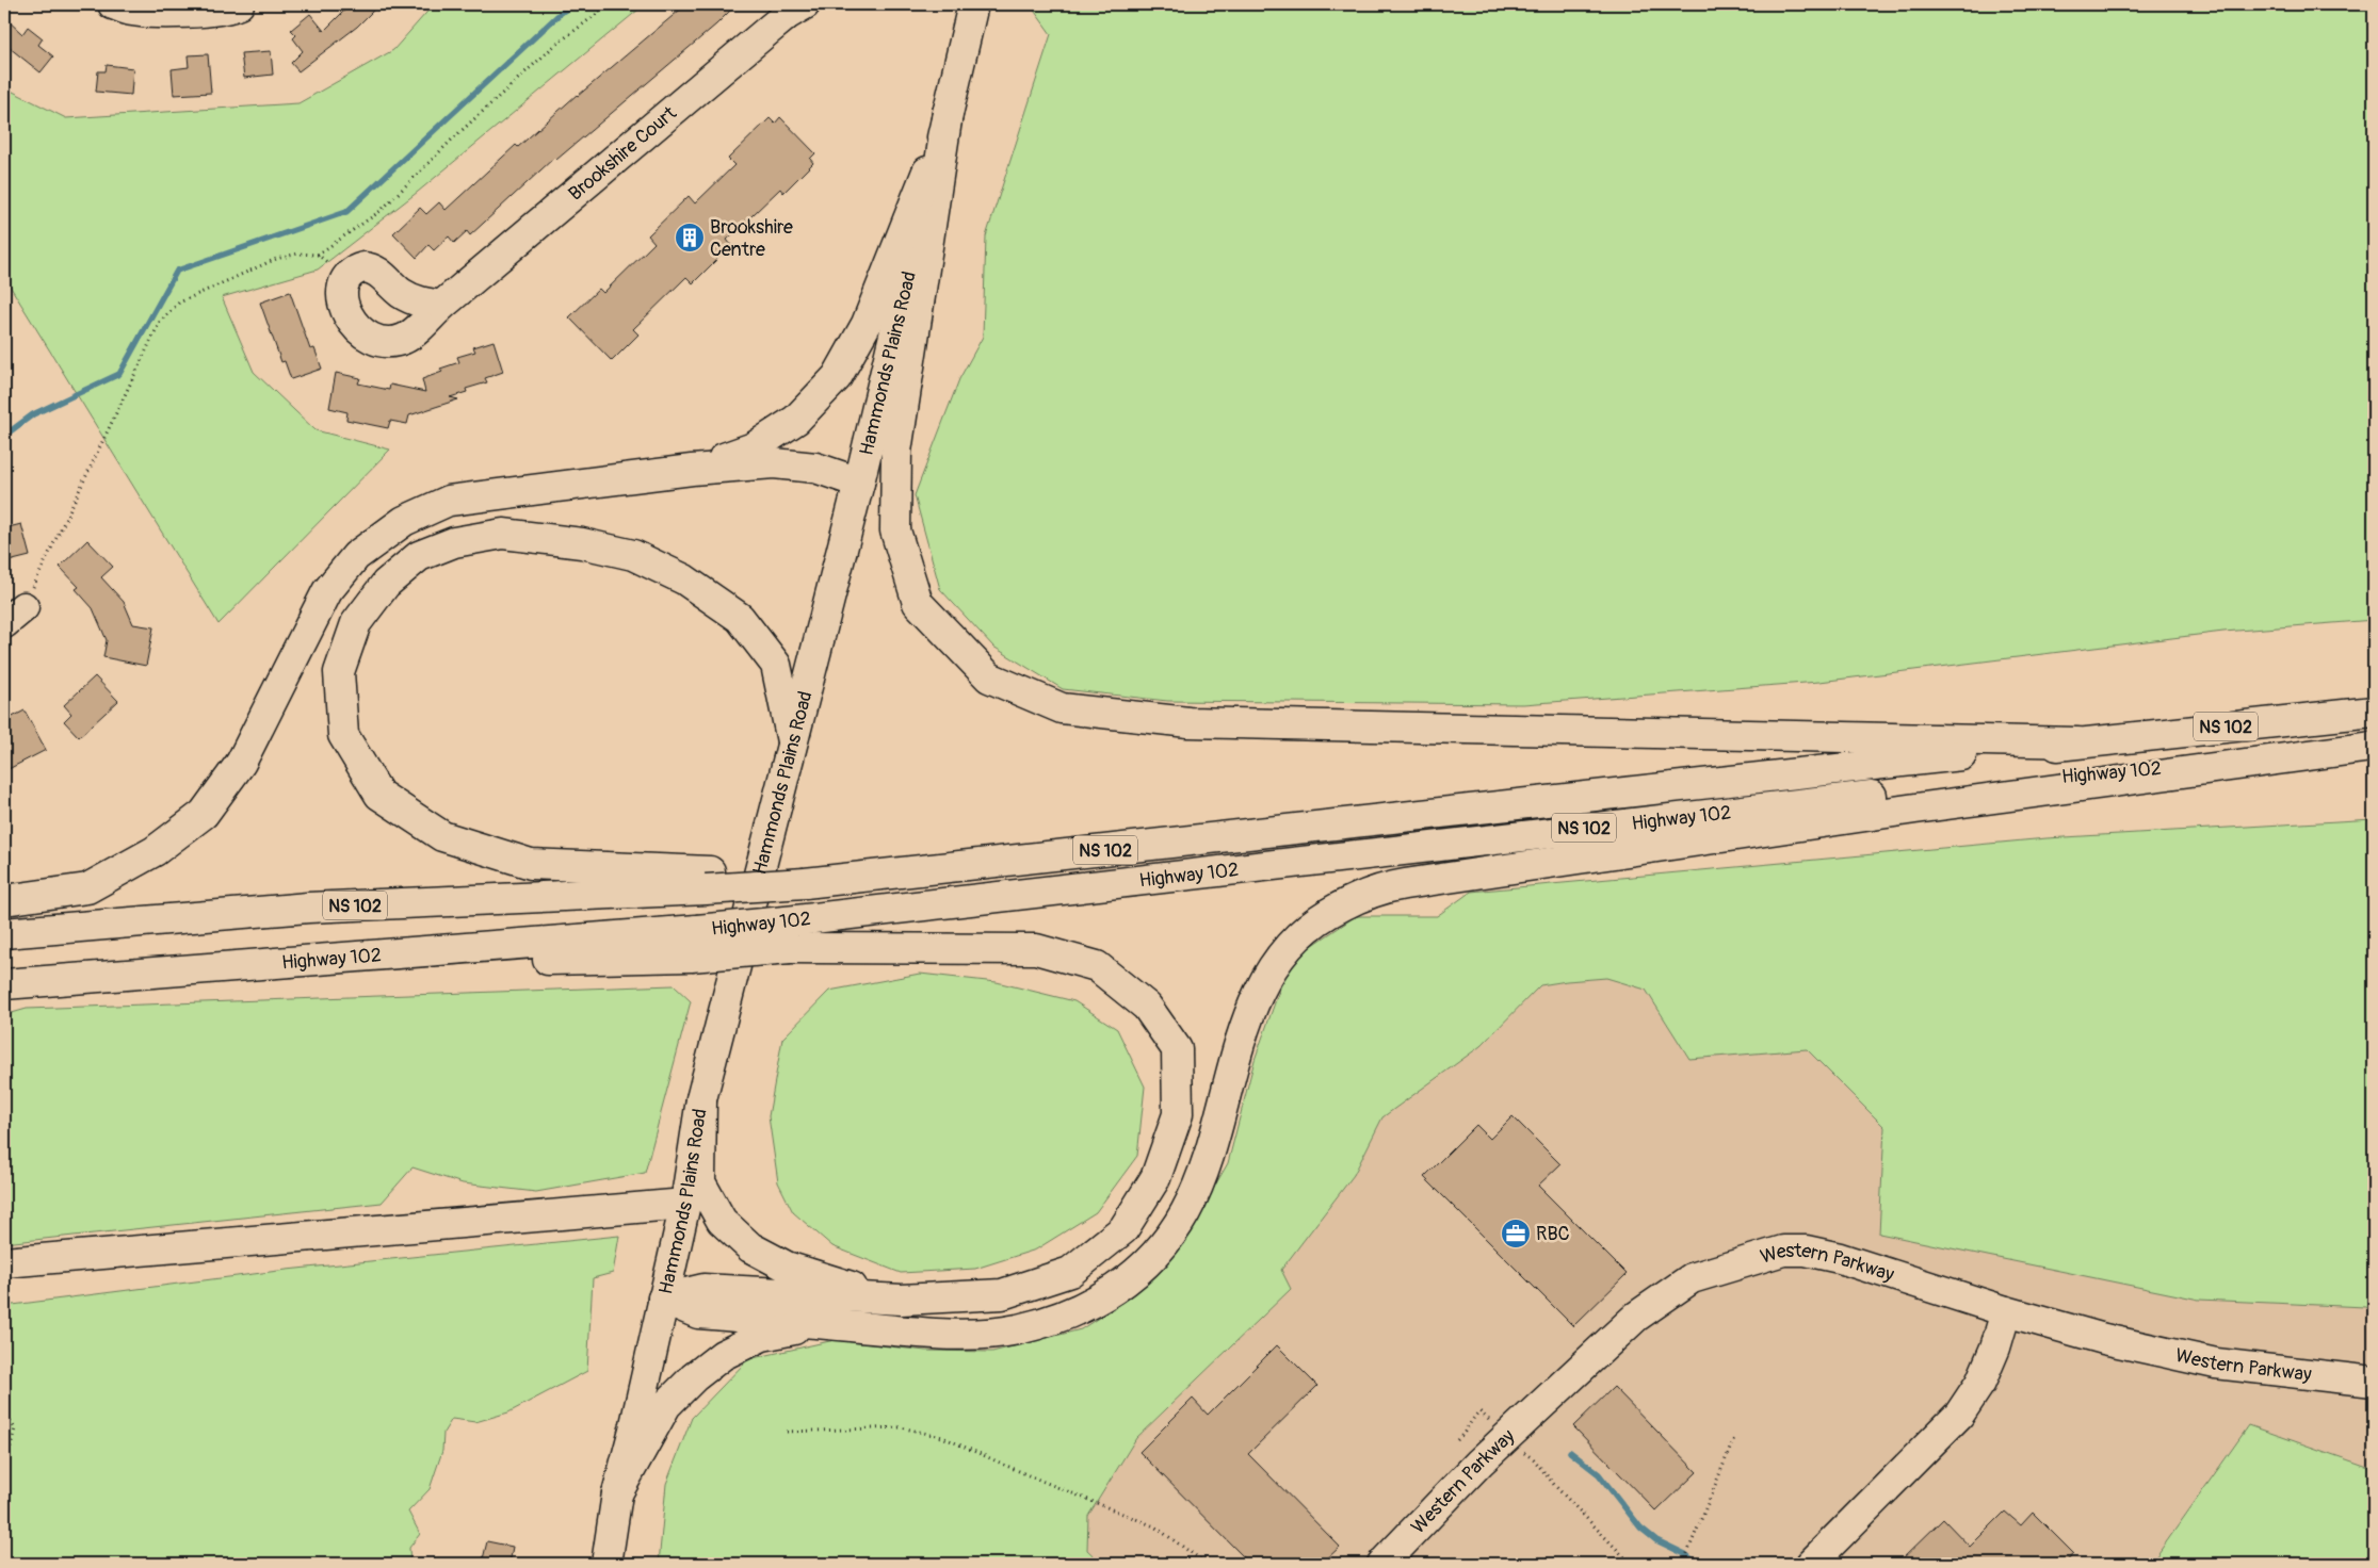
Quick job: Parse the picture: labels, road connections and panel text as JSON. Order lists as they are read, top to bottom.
{
  "streets": {
    "main road": [
      "Brookshire Court",
      "Hammonds Plains Road",
      "NS 102",
      "Highway 102",
      "Western Parkway"
    ]
  },
  "places": {
    "building": ["Brookshire Centre"],
    "office": ["RBC"]
  }
}
